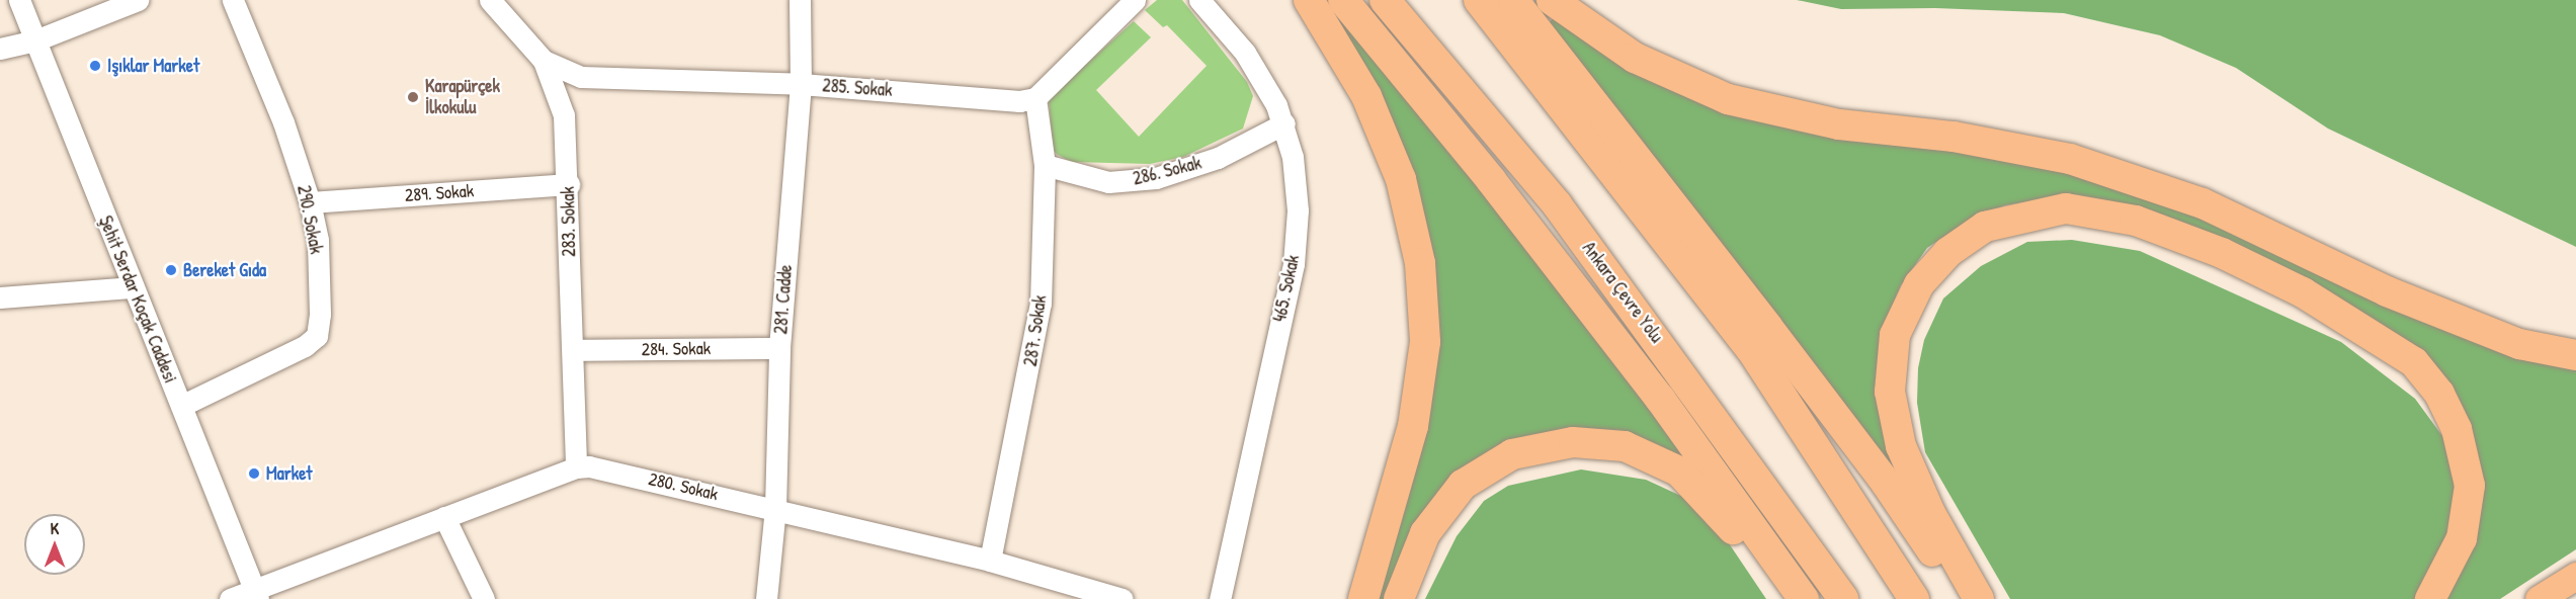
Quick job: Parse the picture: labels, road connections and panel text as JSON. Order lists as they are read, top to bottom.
{
  "streets": {
    "highway": ["Ankara Çevre Yolu"],
    "street": [
      "285. Sokak",
      "286. Sokak",
      "289. Sokak",
      "290. Sokak",
      "283. Sokak",
      "465. Sokak",
      "Şehit Serdar Koçak Caddesi",
      "281. Cadde",
      "287. Sokak",
      "284. Sokak",
      "280. Sokak"
    ]
  },
  "crossings": [
    ["285. Sokak", "283. Sokak"],
    ["285. Sokak", "281. Cadde"],
    ["285. Sokak", "287. Sokak"],
    ["286. Sokak", "465. Sokak"],
    ["286. Sokak", "287. Sokak"],
    ["289. Sokak", "290. Sokak"],
    ["289. Sokak", "283. Sokak"],
    ["290. Sokak", "Şehit Serdar Koçak Caddesi"],
    ["283. Sokak", "284. Sokak"],
    ["283. Sokak", "280. Sokak"],
    ["Şehit Serdar Koçak Caddesi", "280. Sokak"],
    ["281. Cadde", "284. Sokak"],
    ["281. Cadde", "280. Sokak"],
    ["287. Sokak", "280. Sokak"]
  ],
  "places": [
    "Işıklar Market",
    "Karapürçek İlkokulu",
    "Bereket Gıda",
    "Market"
  ],
  "north": "top"
}
